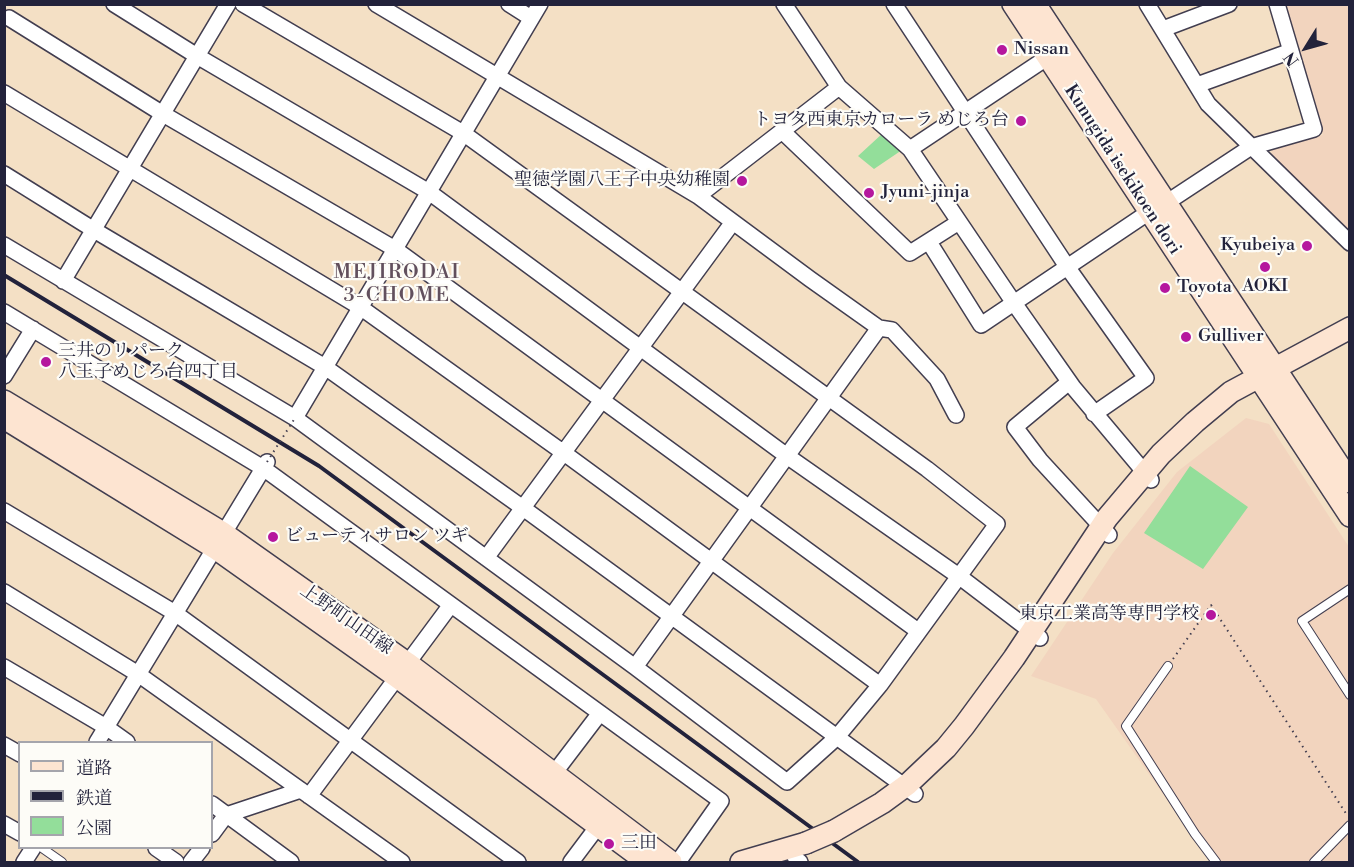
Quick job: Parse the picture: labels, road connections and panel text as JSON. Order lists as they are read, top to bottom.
{
  "streets": {
    "street": ["Kunugida isekikoen dori", "上野町山田線"]
  },
  "districts": ["MEJIRODAI 3-CHOME"],
  "places": [
    "Nissan",
    "トヨタ西東京カローラ めじろ台",
    "聖徳学園八王子中央幼稚園",
    "Jyuni-jinja",
    "Kyubeiya",
    "AOKI",
    "Toyota",
    "Gulliver",
    "三井のリパーク 八王子めじろ台四丁目",
    "ビューティサロン ツギ",
    "東京工業高等専門学校",
    "三田"
  ],
  "legend": ["道路", "鉄道", "公園"],
  "north": "bottom left"
}
